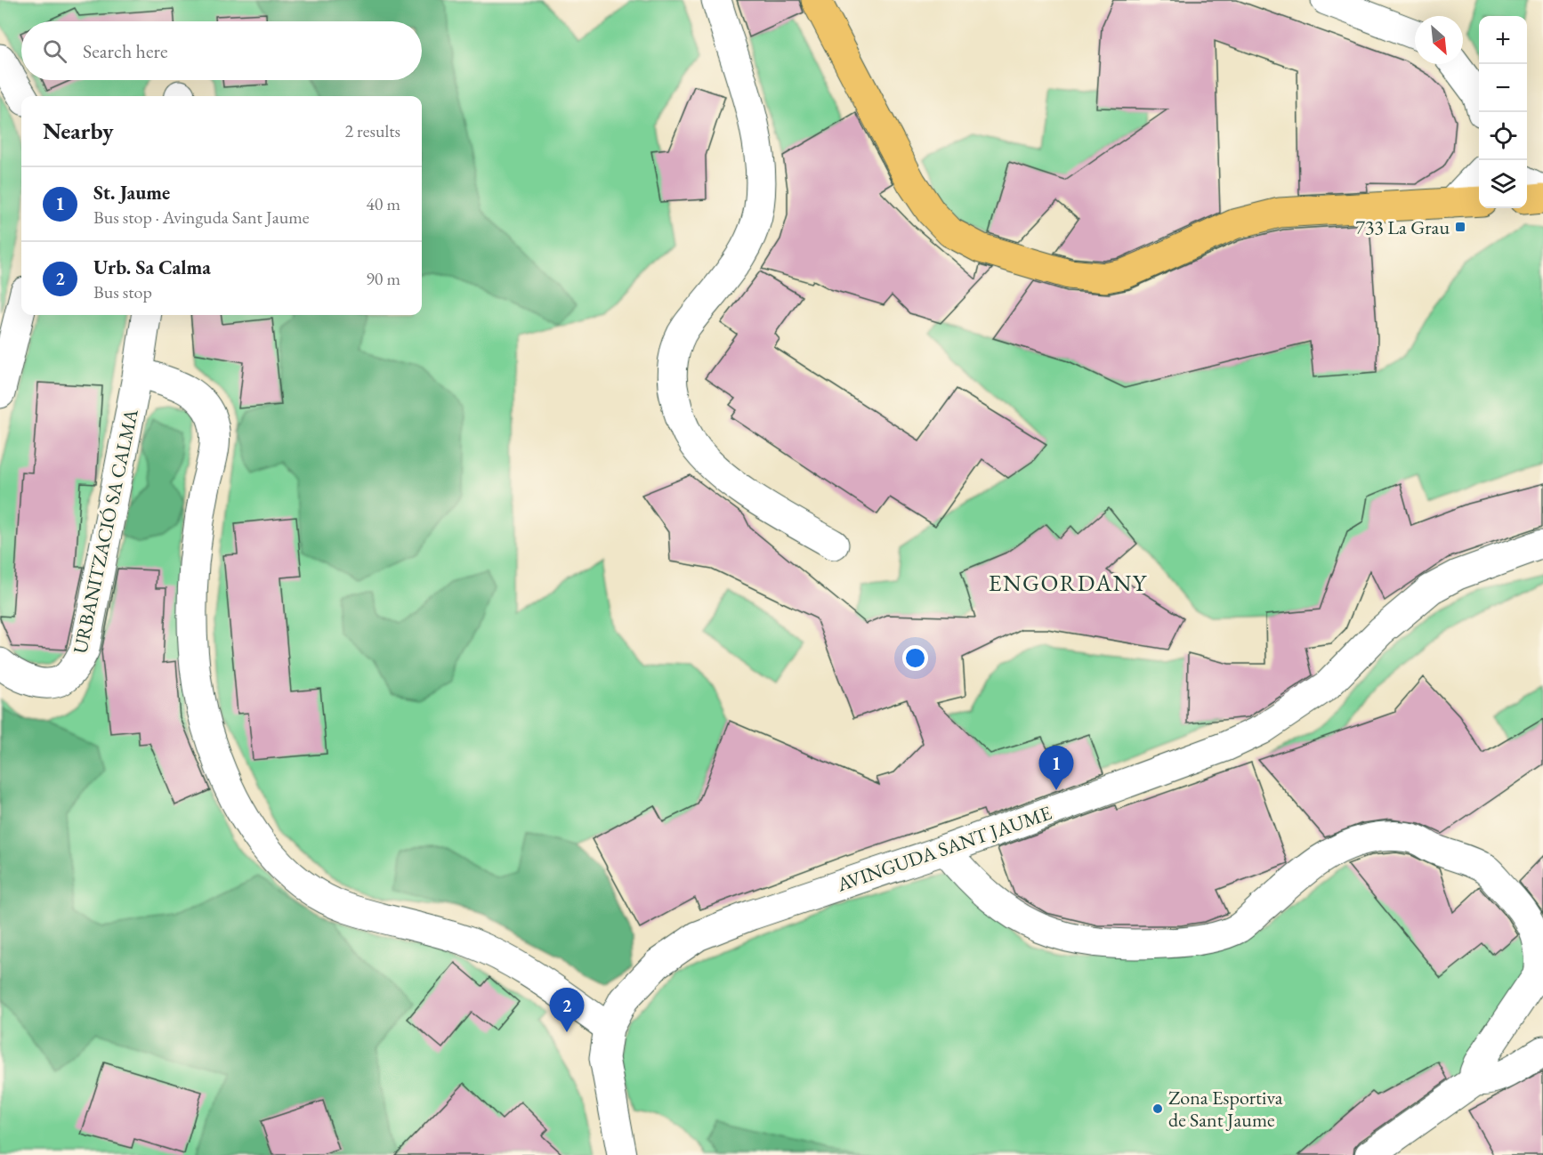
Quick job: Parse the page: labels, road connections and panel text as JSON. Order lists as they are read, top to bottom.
{
  "streets": {
    "street": ["URBANITZACIÓ SA CALMA", "AVINGUDA SANT JAUME"]
  },
  "districts": ["ENGORDANY"],
  "places": {
    "transit": ["733 La Grau"],
    "other": ["Zona Esportiva de Sant Jaume"]
  },
  "north": "bottom right",
  "page": {
    "map_buttons": ["+", "−"],
    "search": "Search here",
    "heading": ["Nearby", "2 results"],
    "list": [
      {
        "mark": "1",
        "name": "St. Jaume",
        "note": "Bus stop · Avinguda Sant Jaume",
        "value": "40 m"
      },
      {
        "mark": "2",
        "name": "Urb. Sa Calma",
        "note": "Bus stop",
        "value": "90 m"
      }
    ],
    "pins": ["1", "2"]
  }
}
